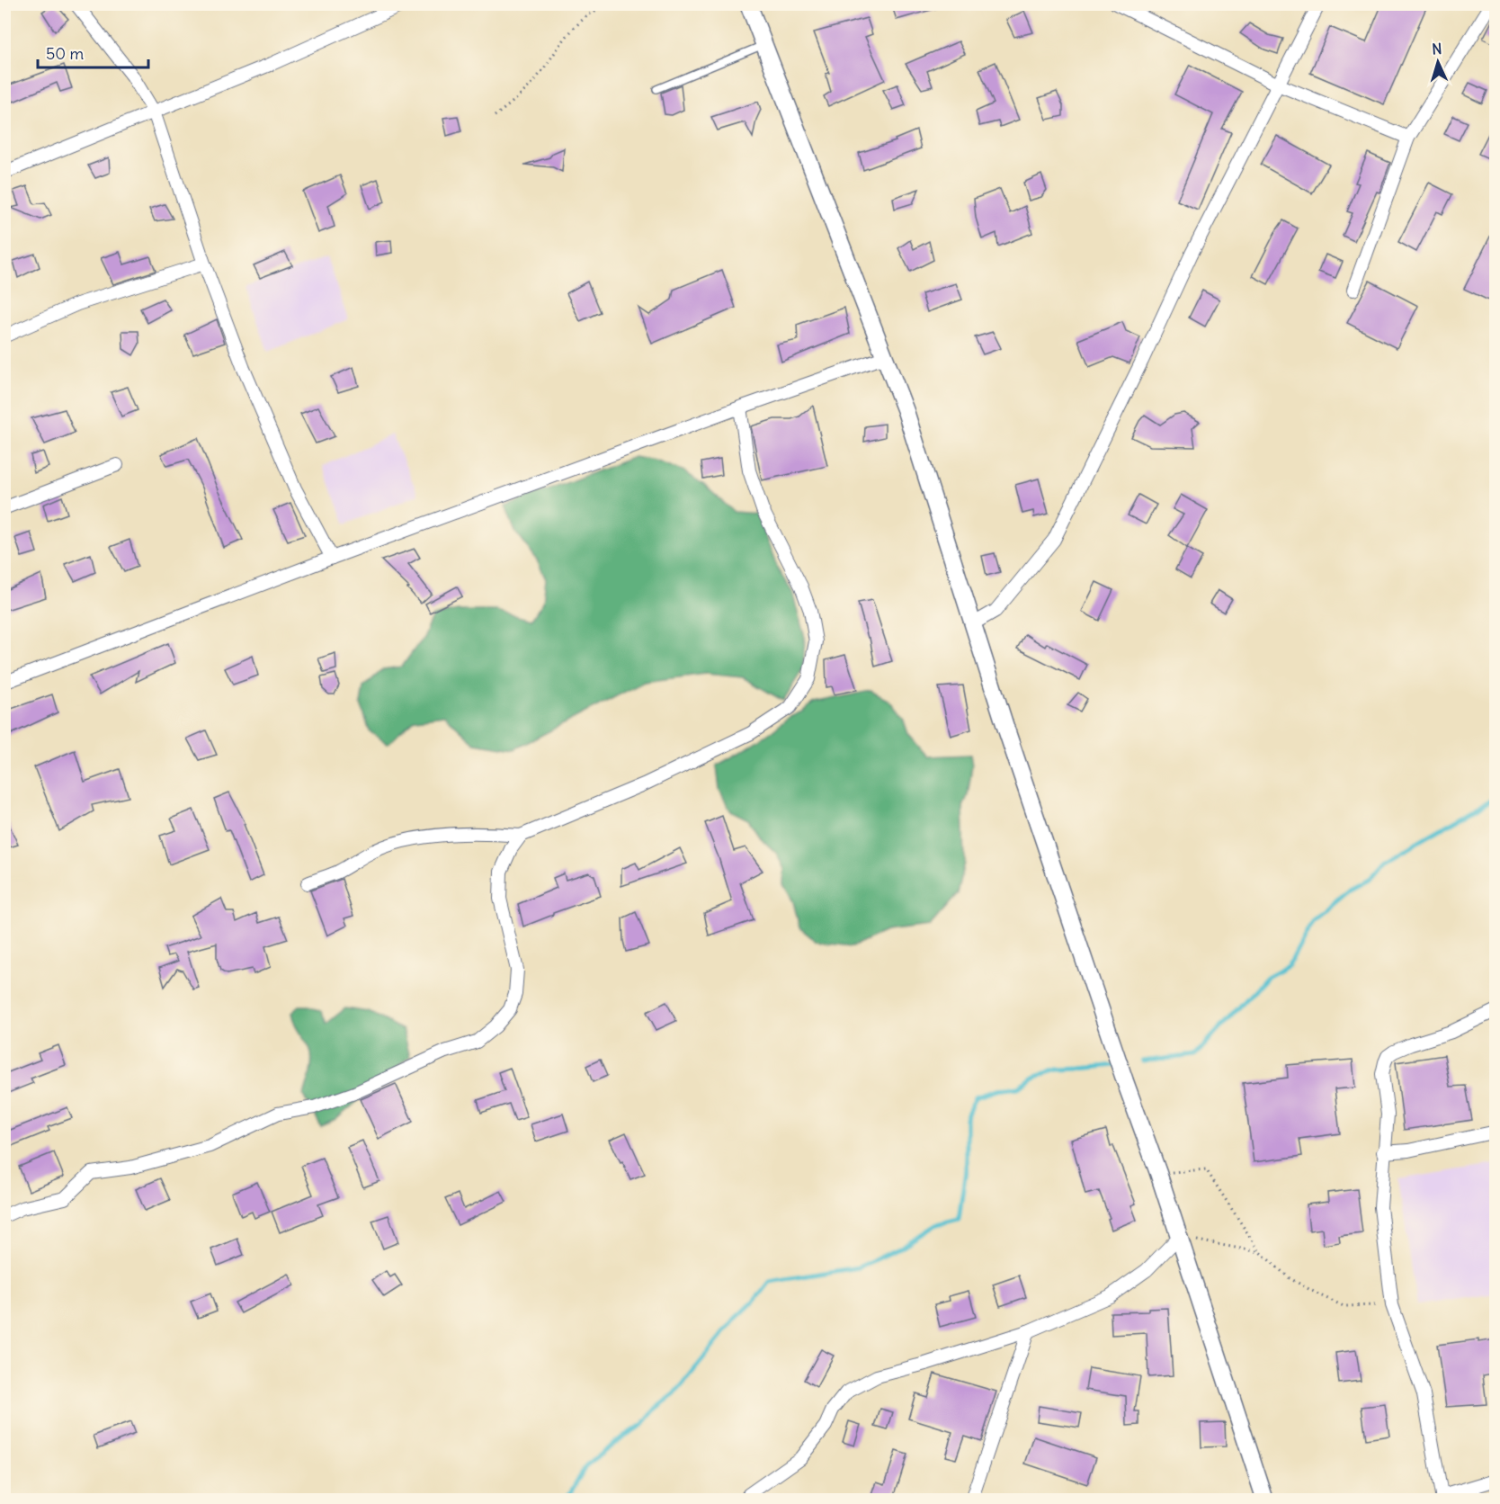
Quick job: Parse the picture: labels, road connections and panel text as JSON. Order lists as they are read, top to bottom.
{
  "scale_bar": "50 m",
  "north": "top"
}
